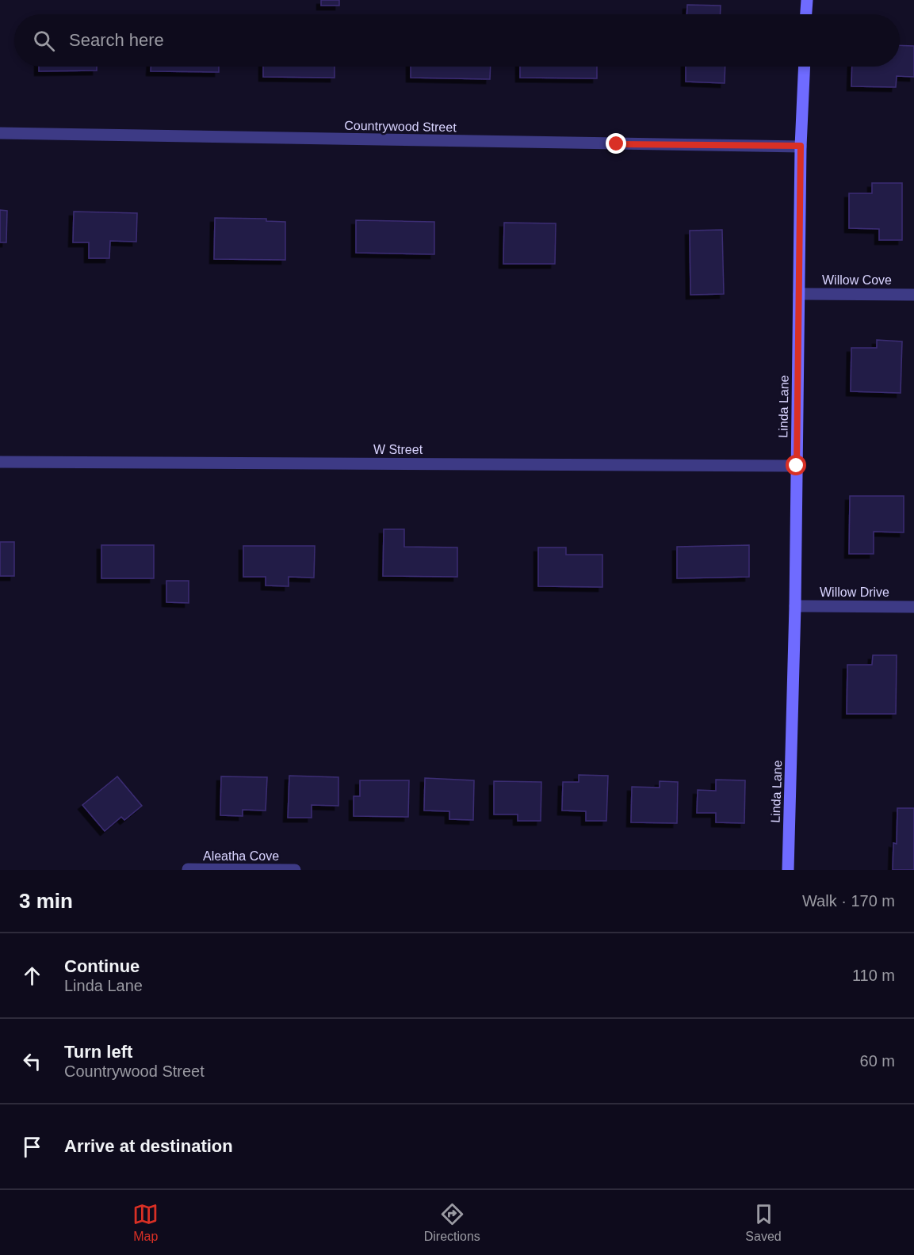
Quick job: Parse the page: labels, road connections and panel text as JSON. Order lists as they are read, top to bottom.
{
  "streets": {
    "street": [
      "Countrywood Street",
      "Willow Cove",
      "Linda Lane",
      "W Street",
      "Willow Drive",
      "Aleatha Cove"
    ]
  },
  "crossings": [
    ["Countrywood Street", "Linda Lane"],
    ["Willow Cove", "Linda Lane"],
    ["Linda Lane", "W Street"],
    ["Linda Lane", "Willow Drive"]
  ],
  "page": {
    "search": "Search here",
    "heading": ["3 min", "Walk · 170 m"],
    "list": [
      ["Continue", "Linda Lane", "110 m"],
      ["Turn left", "Countrywood Street", "60 m"],
      "Arrive at destination"
    ],
    "nav": ["Map", "Directions", "Saved"]
  }
}
